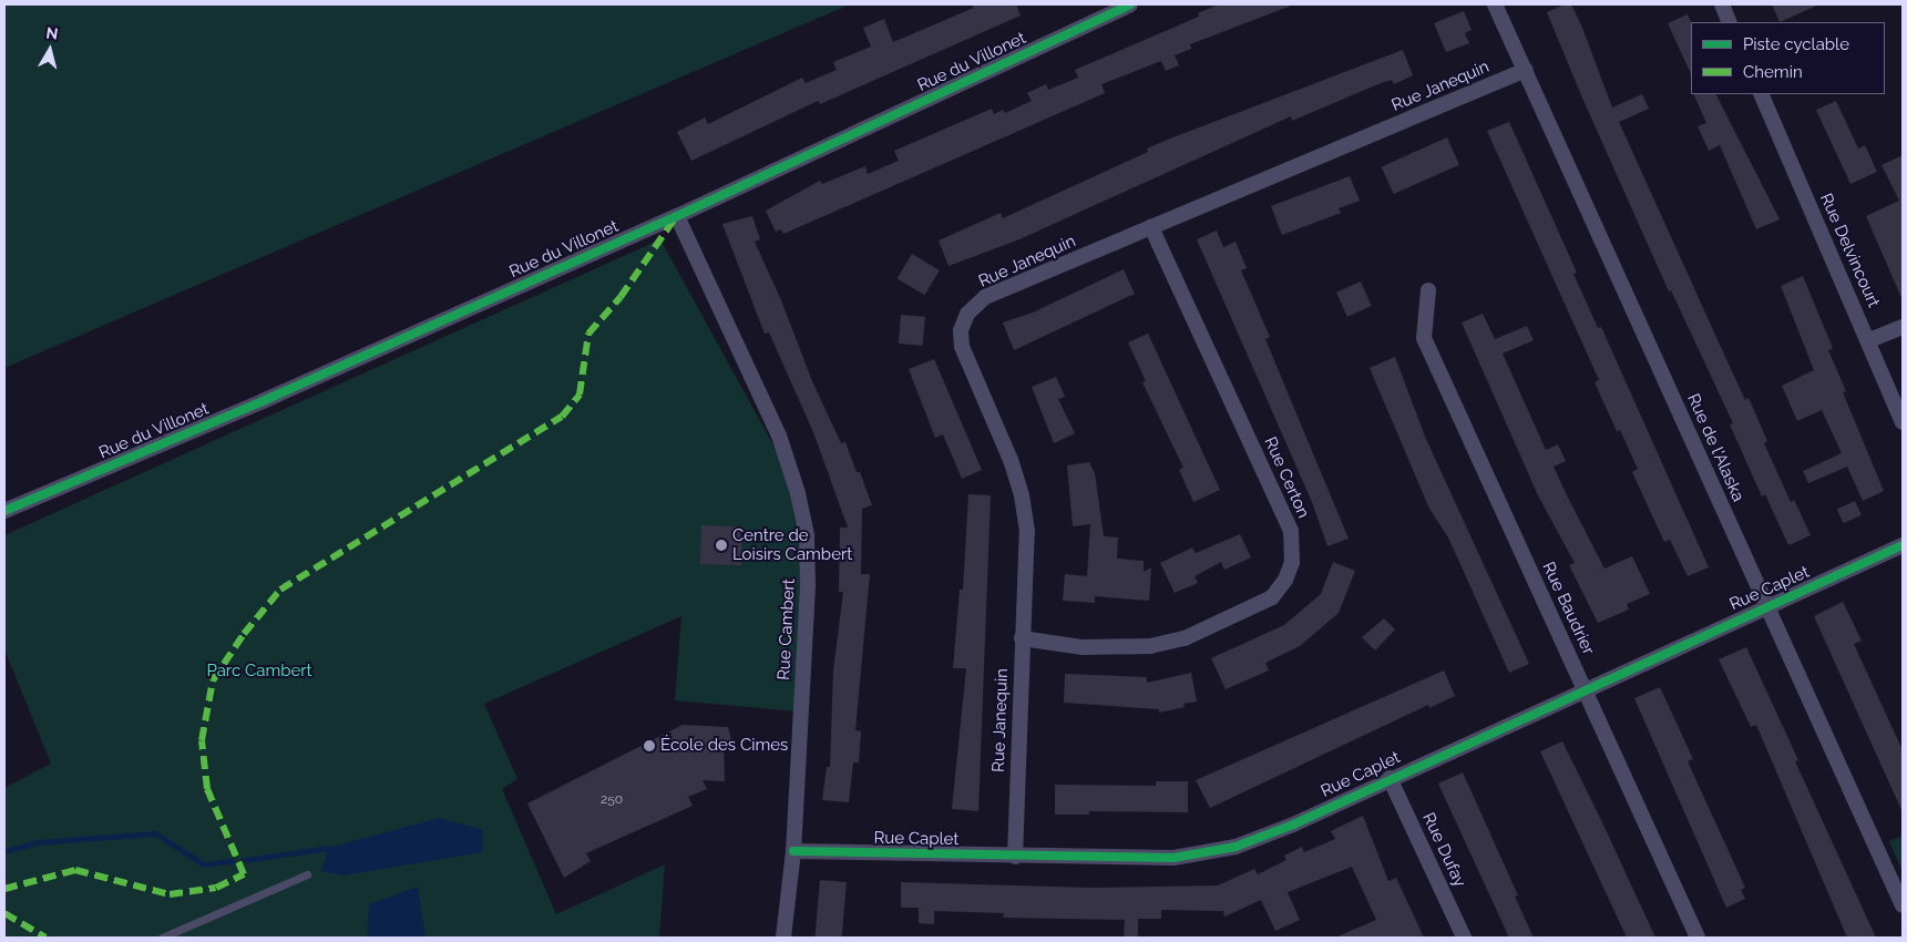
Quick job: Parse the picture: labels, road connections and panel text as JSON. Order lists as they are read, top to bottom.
{
  "streets": {
    "street": [
      "Rue du Villonet",
      "Rue Janequin",
      "Rue Delvincourt",
      "Rue de l'Alaska",
      "Rue Certon",
      "Rue Caplet",
      "Rue Baudrier",
      "Rue Cambert",
      "Rue Dufay"
    ]
  },
  "crossings": [
    ["Rue du Villonet", "Rue Cambert"],
    ["Rue Janequin", "Rue de l'Alaska"],
    ["Rue Janequin", "Rue Certon"],
    ["Rue Janequin", "Rue Caplet"],
    ["Rue de l'Alaska", "Rue Caplet"],
    ["Rue Caplet", "Rue Baudrier"],
    ["Rue Caplet", "Rue Cambert"],
    ["Rue Caplet", "Rue Dufay"]
  ],
  "parks": ["Parc Cambert"],
  "places": ["Centre de Loisirs Cambert", "École des Cimes"],
  "house_numbers": ["250"],
  "legend": ["Piste cyclable", "Chemin"],
  "north": "top"
}
